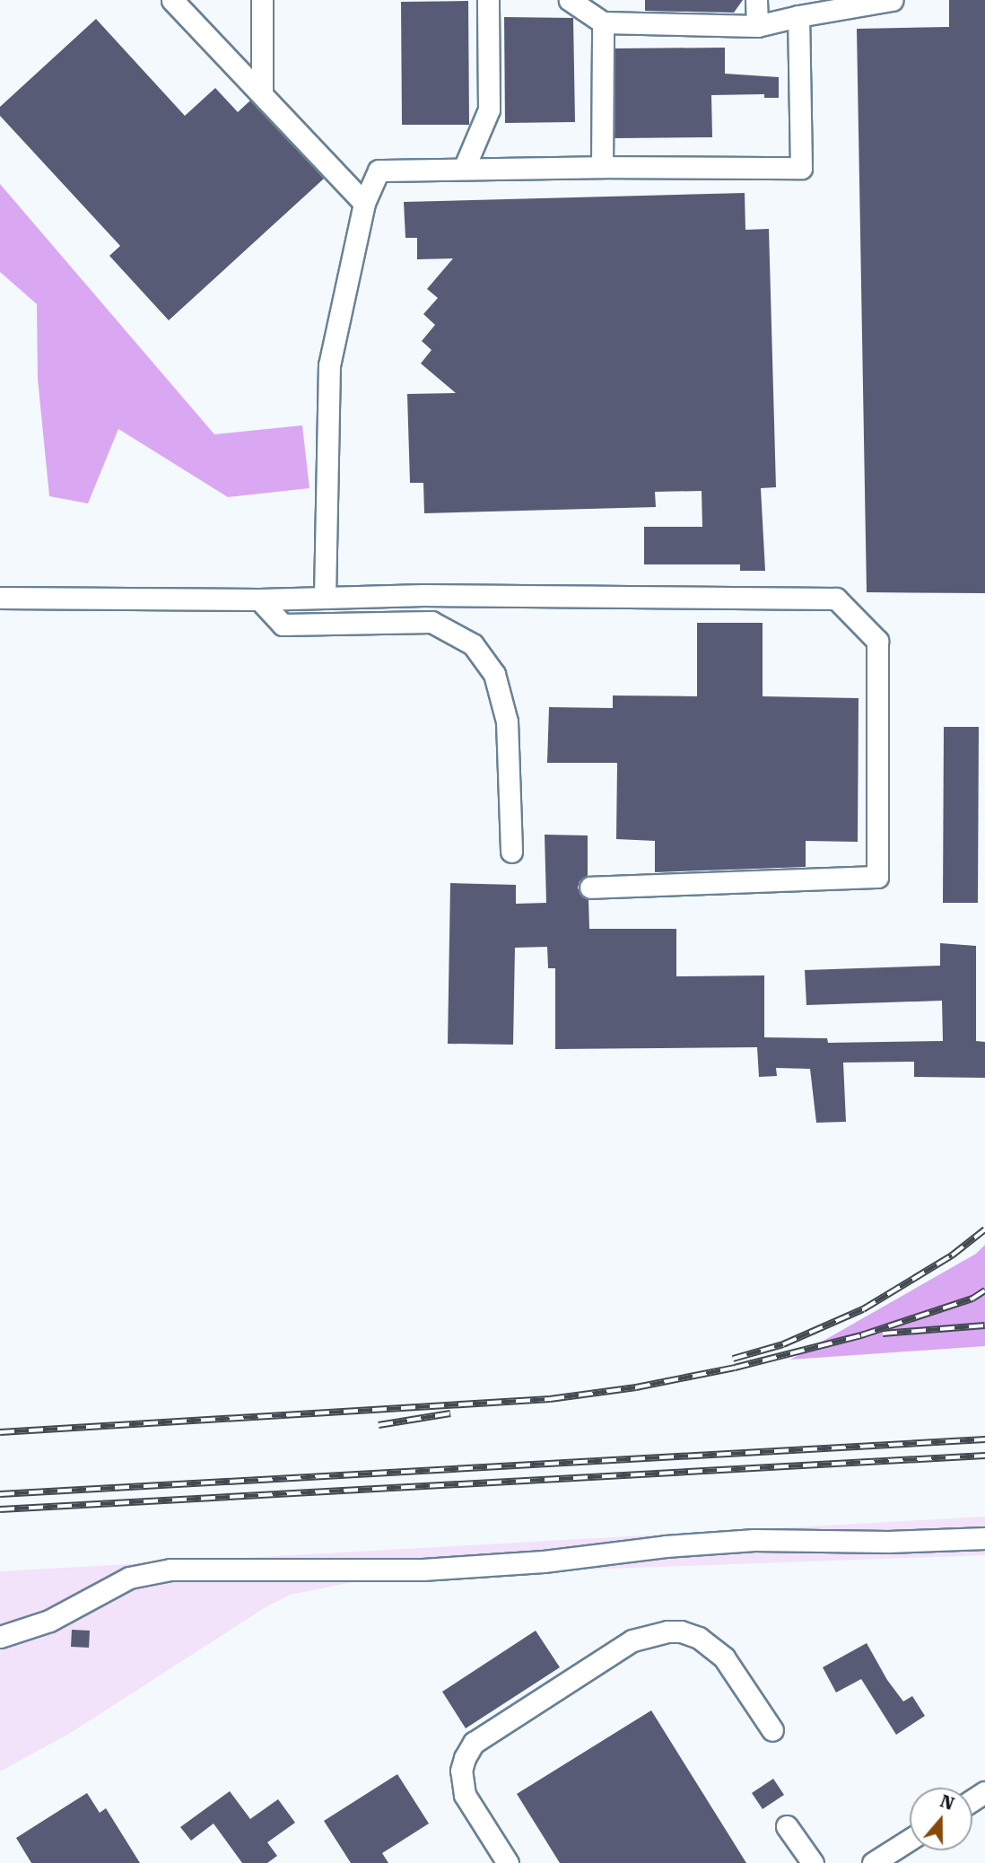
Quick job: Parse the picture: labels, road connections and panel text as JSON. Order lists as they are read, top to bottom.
{
  "north": "top"
}
